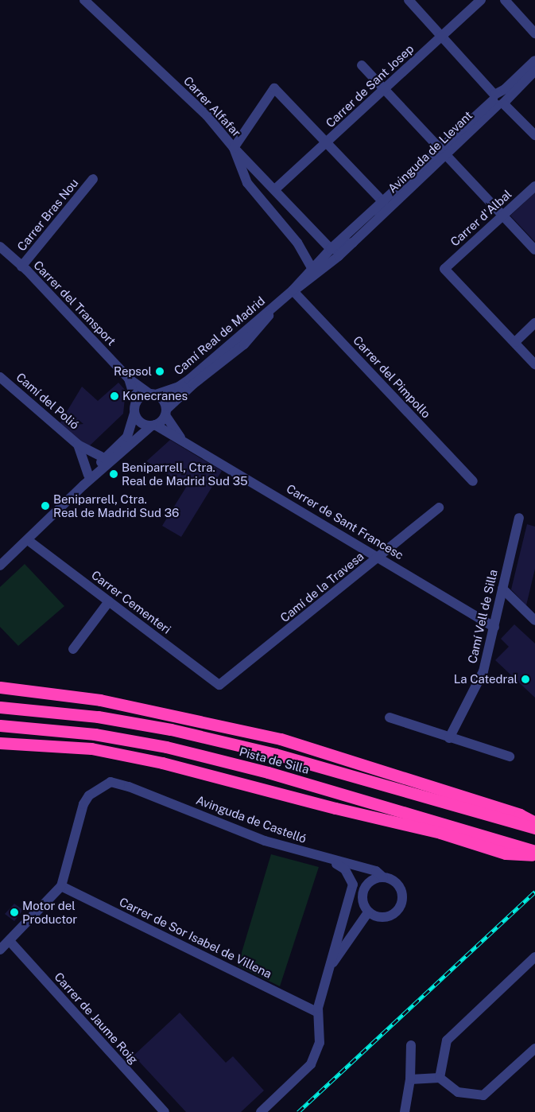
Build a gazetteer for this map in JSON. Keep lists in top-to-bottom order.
{
  "streets": {
    "highway": ["Pista de Silla"],
    "street": [
      "Carrer de Sant Josep",
      "Carrer Alfafar",
      "Avinguda de Llevant",
      "Carrer Bras Nou",
      "Carrer d'Albal",
      "Carrer del Transport",
      "Camí Real de Madrid",
      "Carrer del Pimpollo",
      "Camí del Polió",
      "Carrer de Sant Francesc",
      "Camí de la Travesa",
      "Carrer Cementeri",
      "Camí Vell de Silla",
      "Avinguda de Castelló",
      "Carrer de Sor Isabel de Villena",
      "Carrer de Jaume Roig"
    ]
  },
  "crossings": [
    ["Carrer Alfafar", "Avinguda de Llevant"],
    ["Carrer Alfafar", "Camí Real de Madrid"],
    ["Avinguda de Llevant", "Camí Real de Madrid"],
    ["Carrer Bras Nou", "Carrer del Transport"],
    ["Carrer del Transport", "Camí Real de Madrid"],
    ["Carrer del Transport", "Carrer de Sant Francesc"],
    ["Camí Real de Madrid", "Carrer del Pimpollo"],
    ["Camí Real de Madrid", "Carrer de Sant Francesc"],
    ["Carrer de Sant Francesc", "Camí de la Travesa"],
    ["Carrer de Sant Francesc", "Camí Vell de Silla"],
    ["Camí de la Travesa", "Carrer Cementeri"],
    ["Avinguda de Castelló", "Carrer de Sor Isabel de Villena"]
  ],
  "places": [
    "Repsol",
    "Konecranes",
    "Beniparrell, Ctra. Real de Madrid Sud 35",
    "Beniparrell, Ctra. Real de Madrid Sud 36",
    "La Catedral",
    "Motor del Productor"
  ]
}
